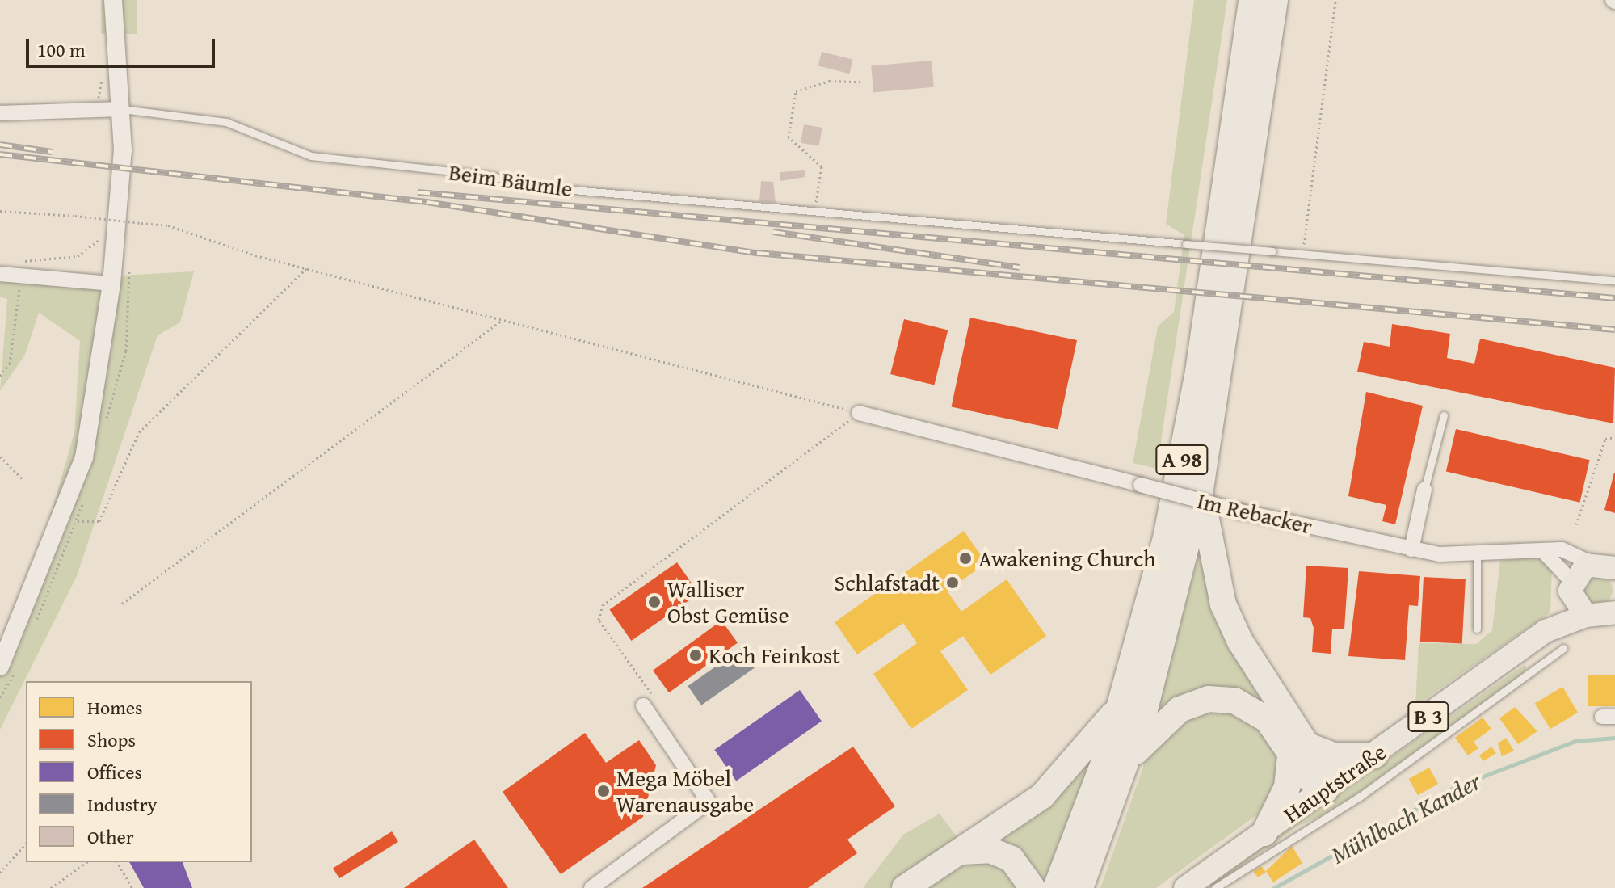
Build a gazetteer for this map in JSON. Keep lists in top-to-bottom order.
{
  "streets": {
    "highway": ["A 98"],
    "main road": ["B 3", "Hauptstraße"],
    "street": ["Im Rebacker"],
    "lane": ["Beim Bäumle"]
  },
  "crossings": [
    ["Im Rebacker", "B 3"],
    ["B 3", "Hauptstraße"]
  ],
  "water": ["Mühlbach Kander"],
  "places": [
    "Awakening Church",
    "Schlafstadt",
    "Walliser Obst Gemüse",
    "Koch Feinkost",
    "Mega Möbel Warenausgabe"
  ],
  "legend": [
    "Homes",
    "Shops",
    "Offices",
    "Industry",
    "Other"
  ],
  "scale_bar": "100 m"
}
